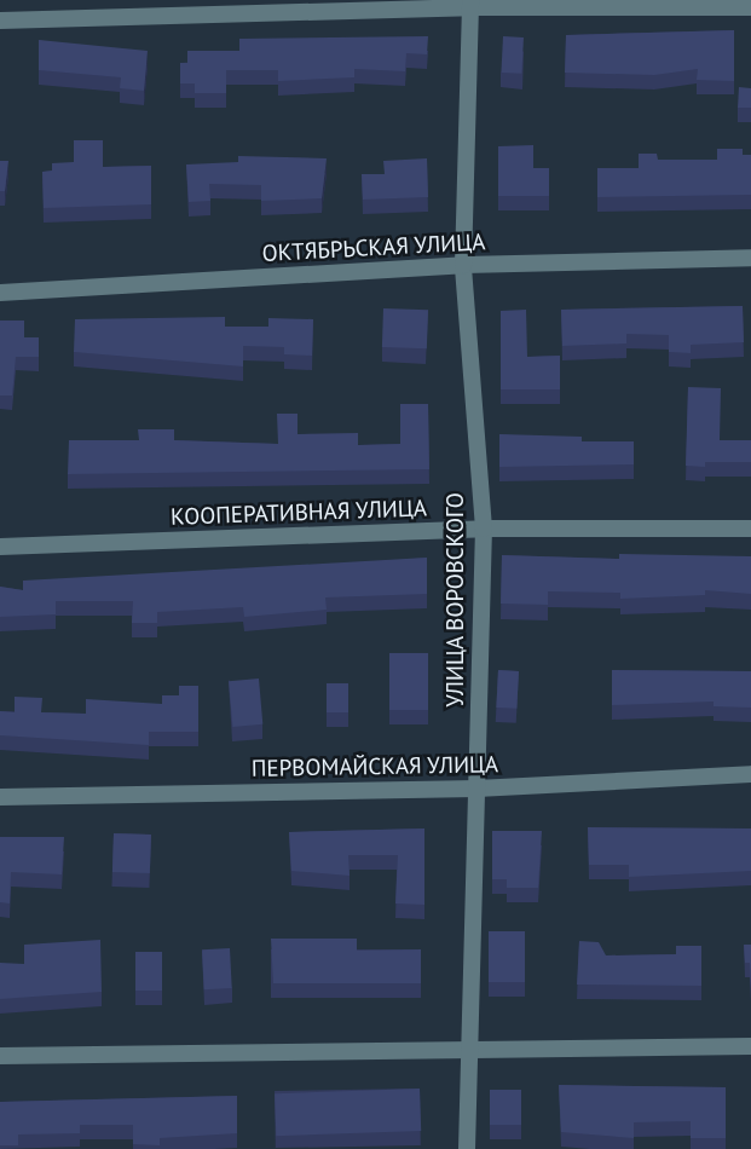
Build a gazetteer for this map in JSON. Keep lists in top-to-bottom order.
{
  "streets": {
    "street": [
      "ОКТЯБРЬСКАЯ УЛИЦА",
      "КООПЕРАТИВНАЯ УЛИЦА",
      "УЛИЦА ВОРОВСКОГО",
      "ПЕРВОМАЙСКАЯ УЛИЦА"
    ]
  },
  "crossings": [
    ["ОКТЯБРЬСКАЯ УЛИЦА", "УЛИЦА ВОРОВСКОГО"],
    ["КООПЕРАТИВНАЯ УЛИЦА", "УЛИЦА ВОРОВСКОГО"],
    ["УЛИЦА ВОРОВСКОГО", "ПЕРВОМАЙСКАЯ УЛИЦА"]
  ]
}
